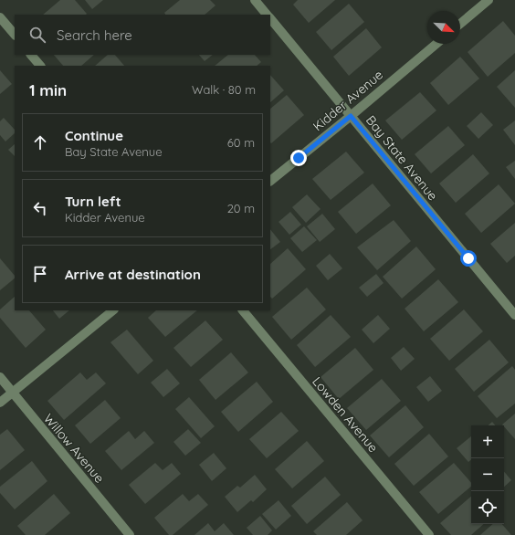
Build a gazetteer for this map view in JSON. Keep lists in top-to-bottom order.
{
  "streets": {
    "street": [
      "Kidder Avenue",
      "Bay State Avenue",
      "Lowden Avenue",
      "Willow Avenue"
    ]
  },
  "crossings": [
    ["Kidder Avenue", "Bay State Avenue"]
  ],
  "north": "bottom right",
  "page": {
    "search": "Search here",
    "heading": ["1 min", "Walk · 80 m"],
    "list": [
      ["Continue", "Bay State Avenue", "60 m"],
      ["Turn left", "Kidder Avenue", "20 m"],
      "Arrive at destination"
    ],
    "map_buttons": ["+", "−"]
  }
}
